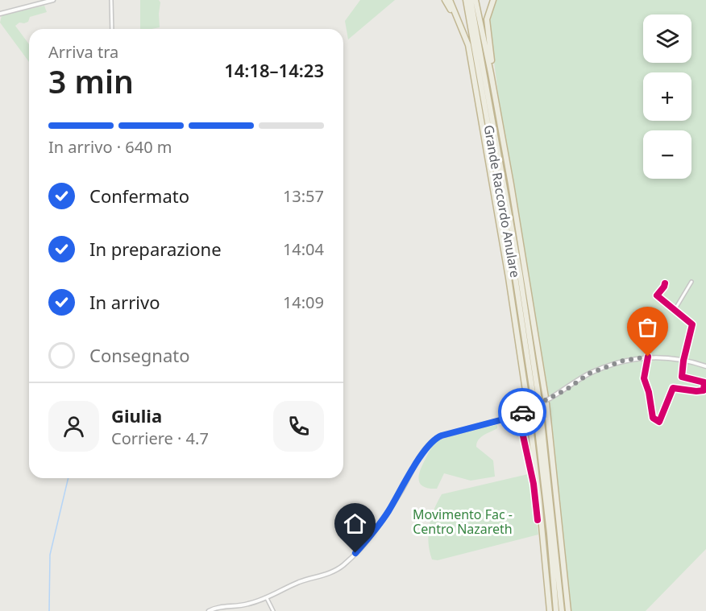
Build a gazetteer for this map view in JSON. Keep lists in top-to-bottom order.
{
  "streets": {
    "highway": ["Grande Raccordo Anulare"]
  },
  "parks": ["Movimento Fac - Centro Nazareth"],
  "page": {
    "map_buttons": ["+", "−"],
    "heading": ["3 min", "Arriva tra", "14:18–14:23"],
    "panel": ["Giulia", "Corriere · 4.7"],
    "bar": "In arrivo · 640 m",
    "list": [
      ["Confermato", "13:57"],
      ["In preparazione", "14:04"],
      ["In arrivo", "14:09"],
      "Consegnato"
    ]
  }
}
